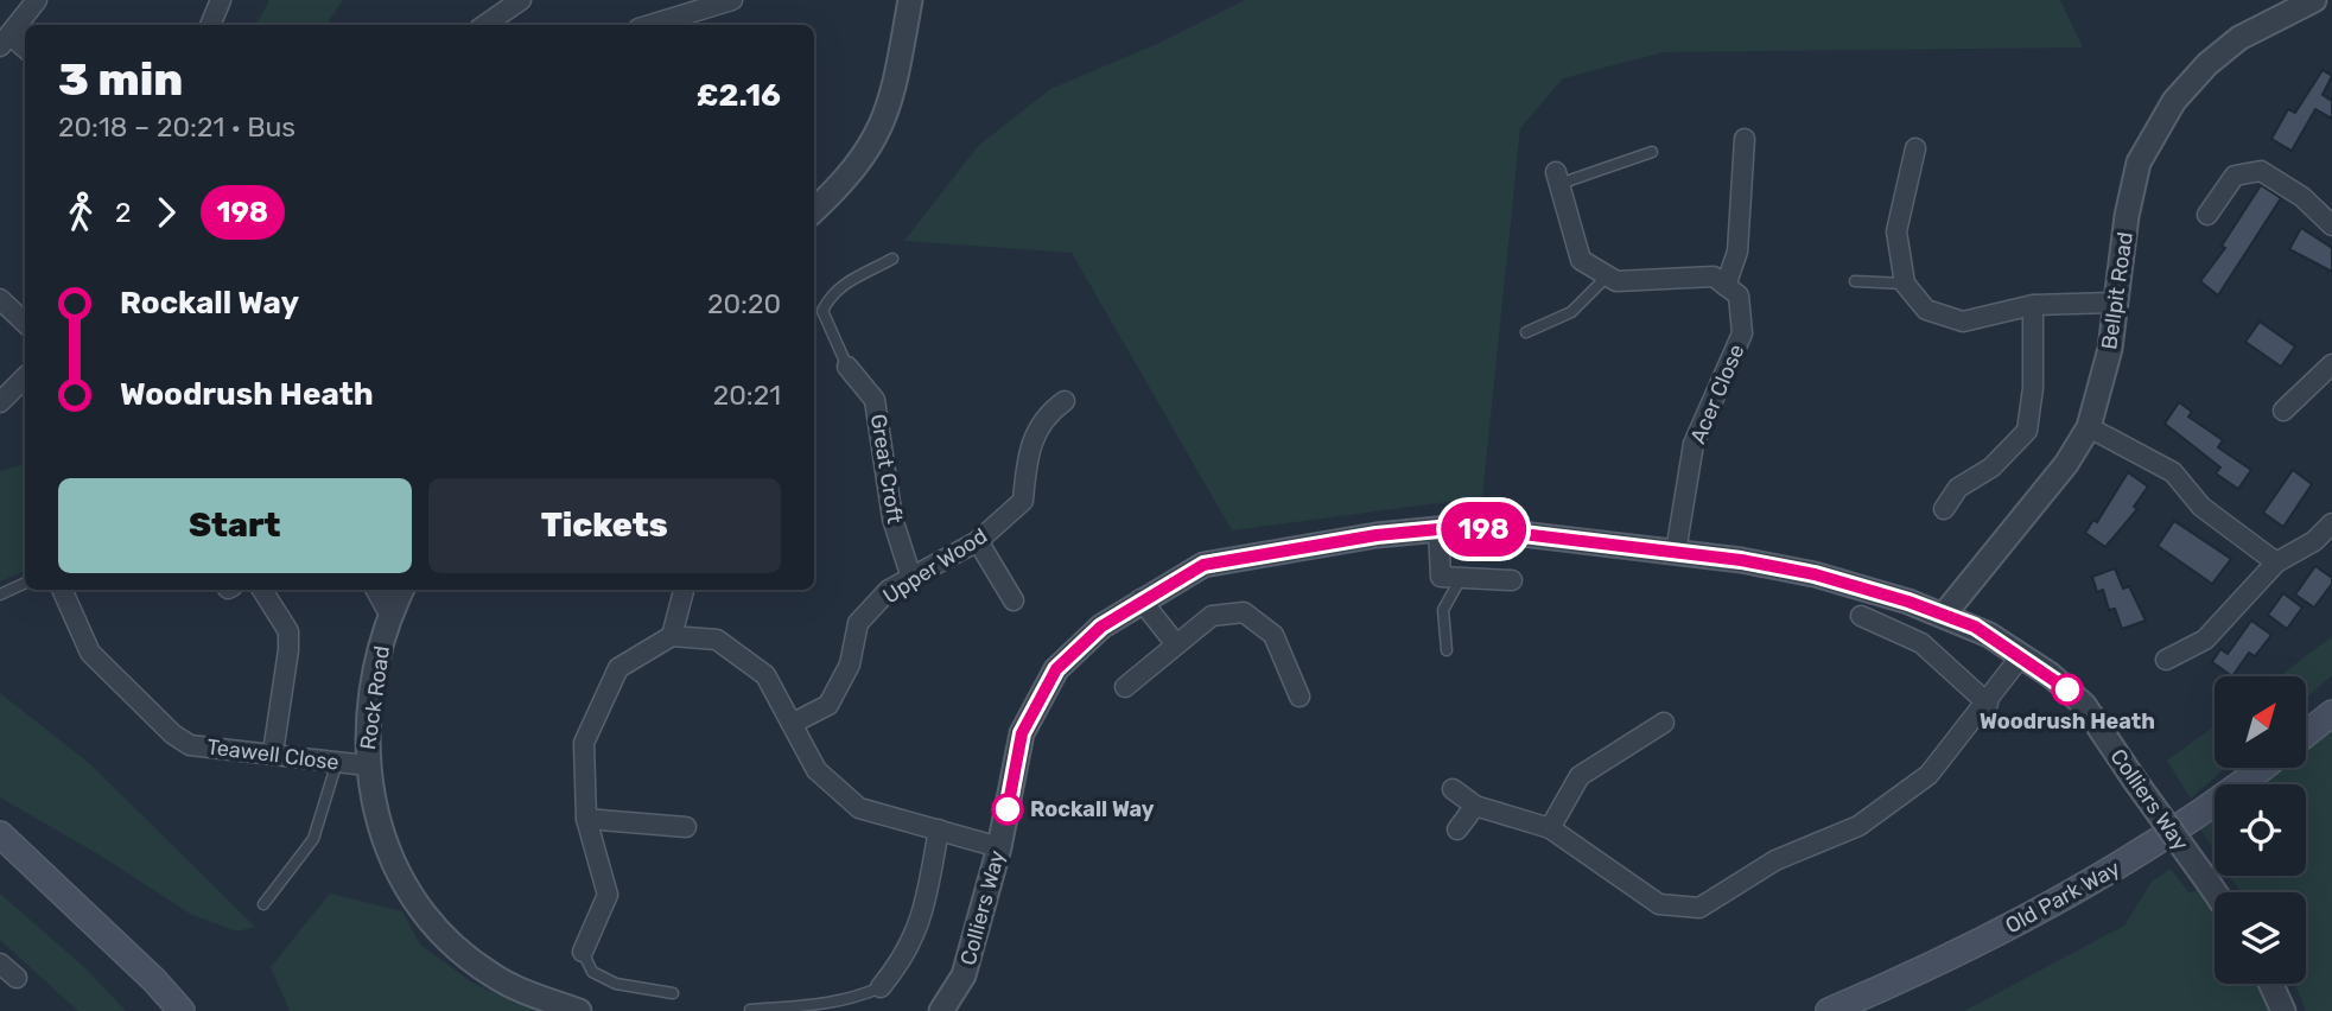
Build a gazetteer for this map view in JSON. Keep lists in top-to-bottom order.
{
  "streets": {
    "main road": ["Old Park Way"],
    "street": [
      "Bellpit Road",
      "Acer Close",
      "Great Croft",
      "Upper Wood",
      "Rock Road",
      "Teawell Close",
      "Colliers Way"
    ]
  },
  "crossings": [
    ["Bellpit Road", "Colliers Way"],
    ["Acer Close", "Colliers Way"],
    ["Great Croft", "Upper Wood"],
    ["Rock Road", "Teawell Close"]
  ],
  "places": ["Woodrush Heath", "Rockall Way"],
  "lines": ["bus line 198"],
  "north": "top right",
  "page": {
    "on_map": "198",
    "heading": ["3 min", "20:18 – 20:21 · Bus", "£2.16"],
    "legs": ["2", "198"],
    "list": [
      {
        "name": "Rockall Way",
        "value": "20:20"
      },
      {
        "name": "Woodrush Heath",
        "value": "20:21"
      }
    ],
    "buttons": ["Start", "Tickets"]
  }
}
